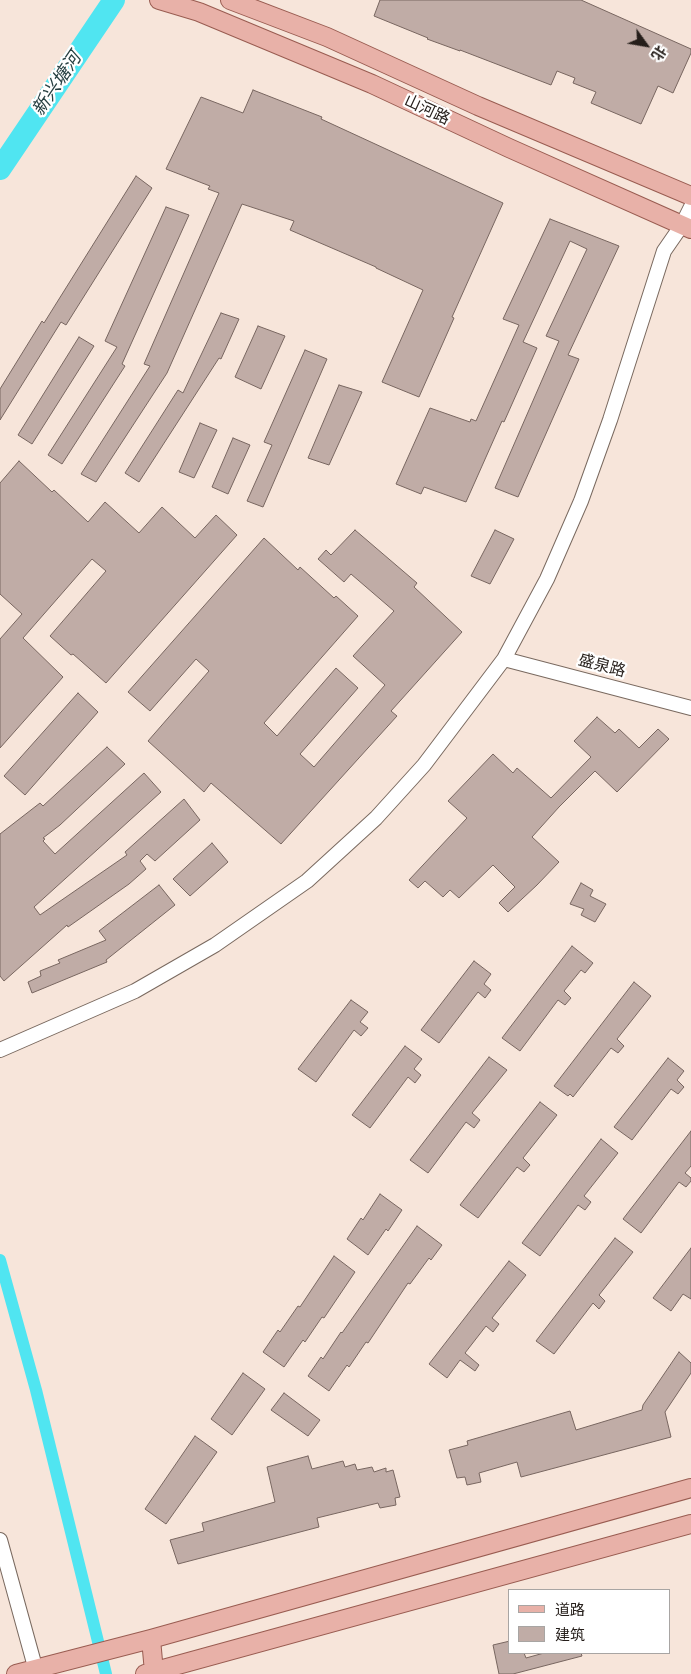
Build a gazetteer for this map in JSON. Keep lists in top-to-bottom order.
{
  "streets": {
    "main road": ["山河路"],
    "street": ["盛泉路"]
  },
  "water": ["新兴塘河"],
  "legend": ["道路", "建筑"],
  "north": "bottom right"
}
